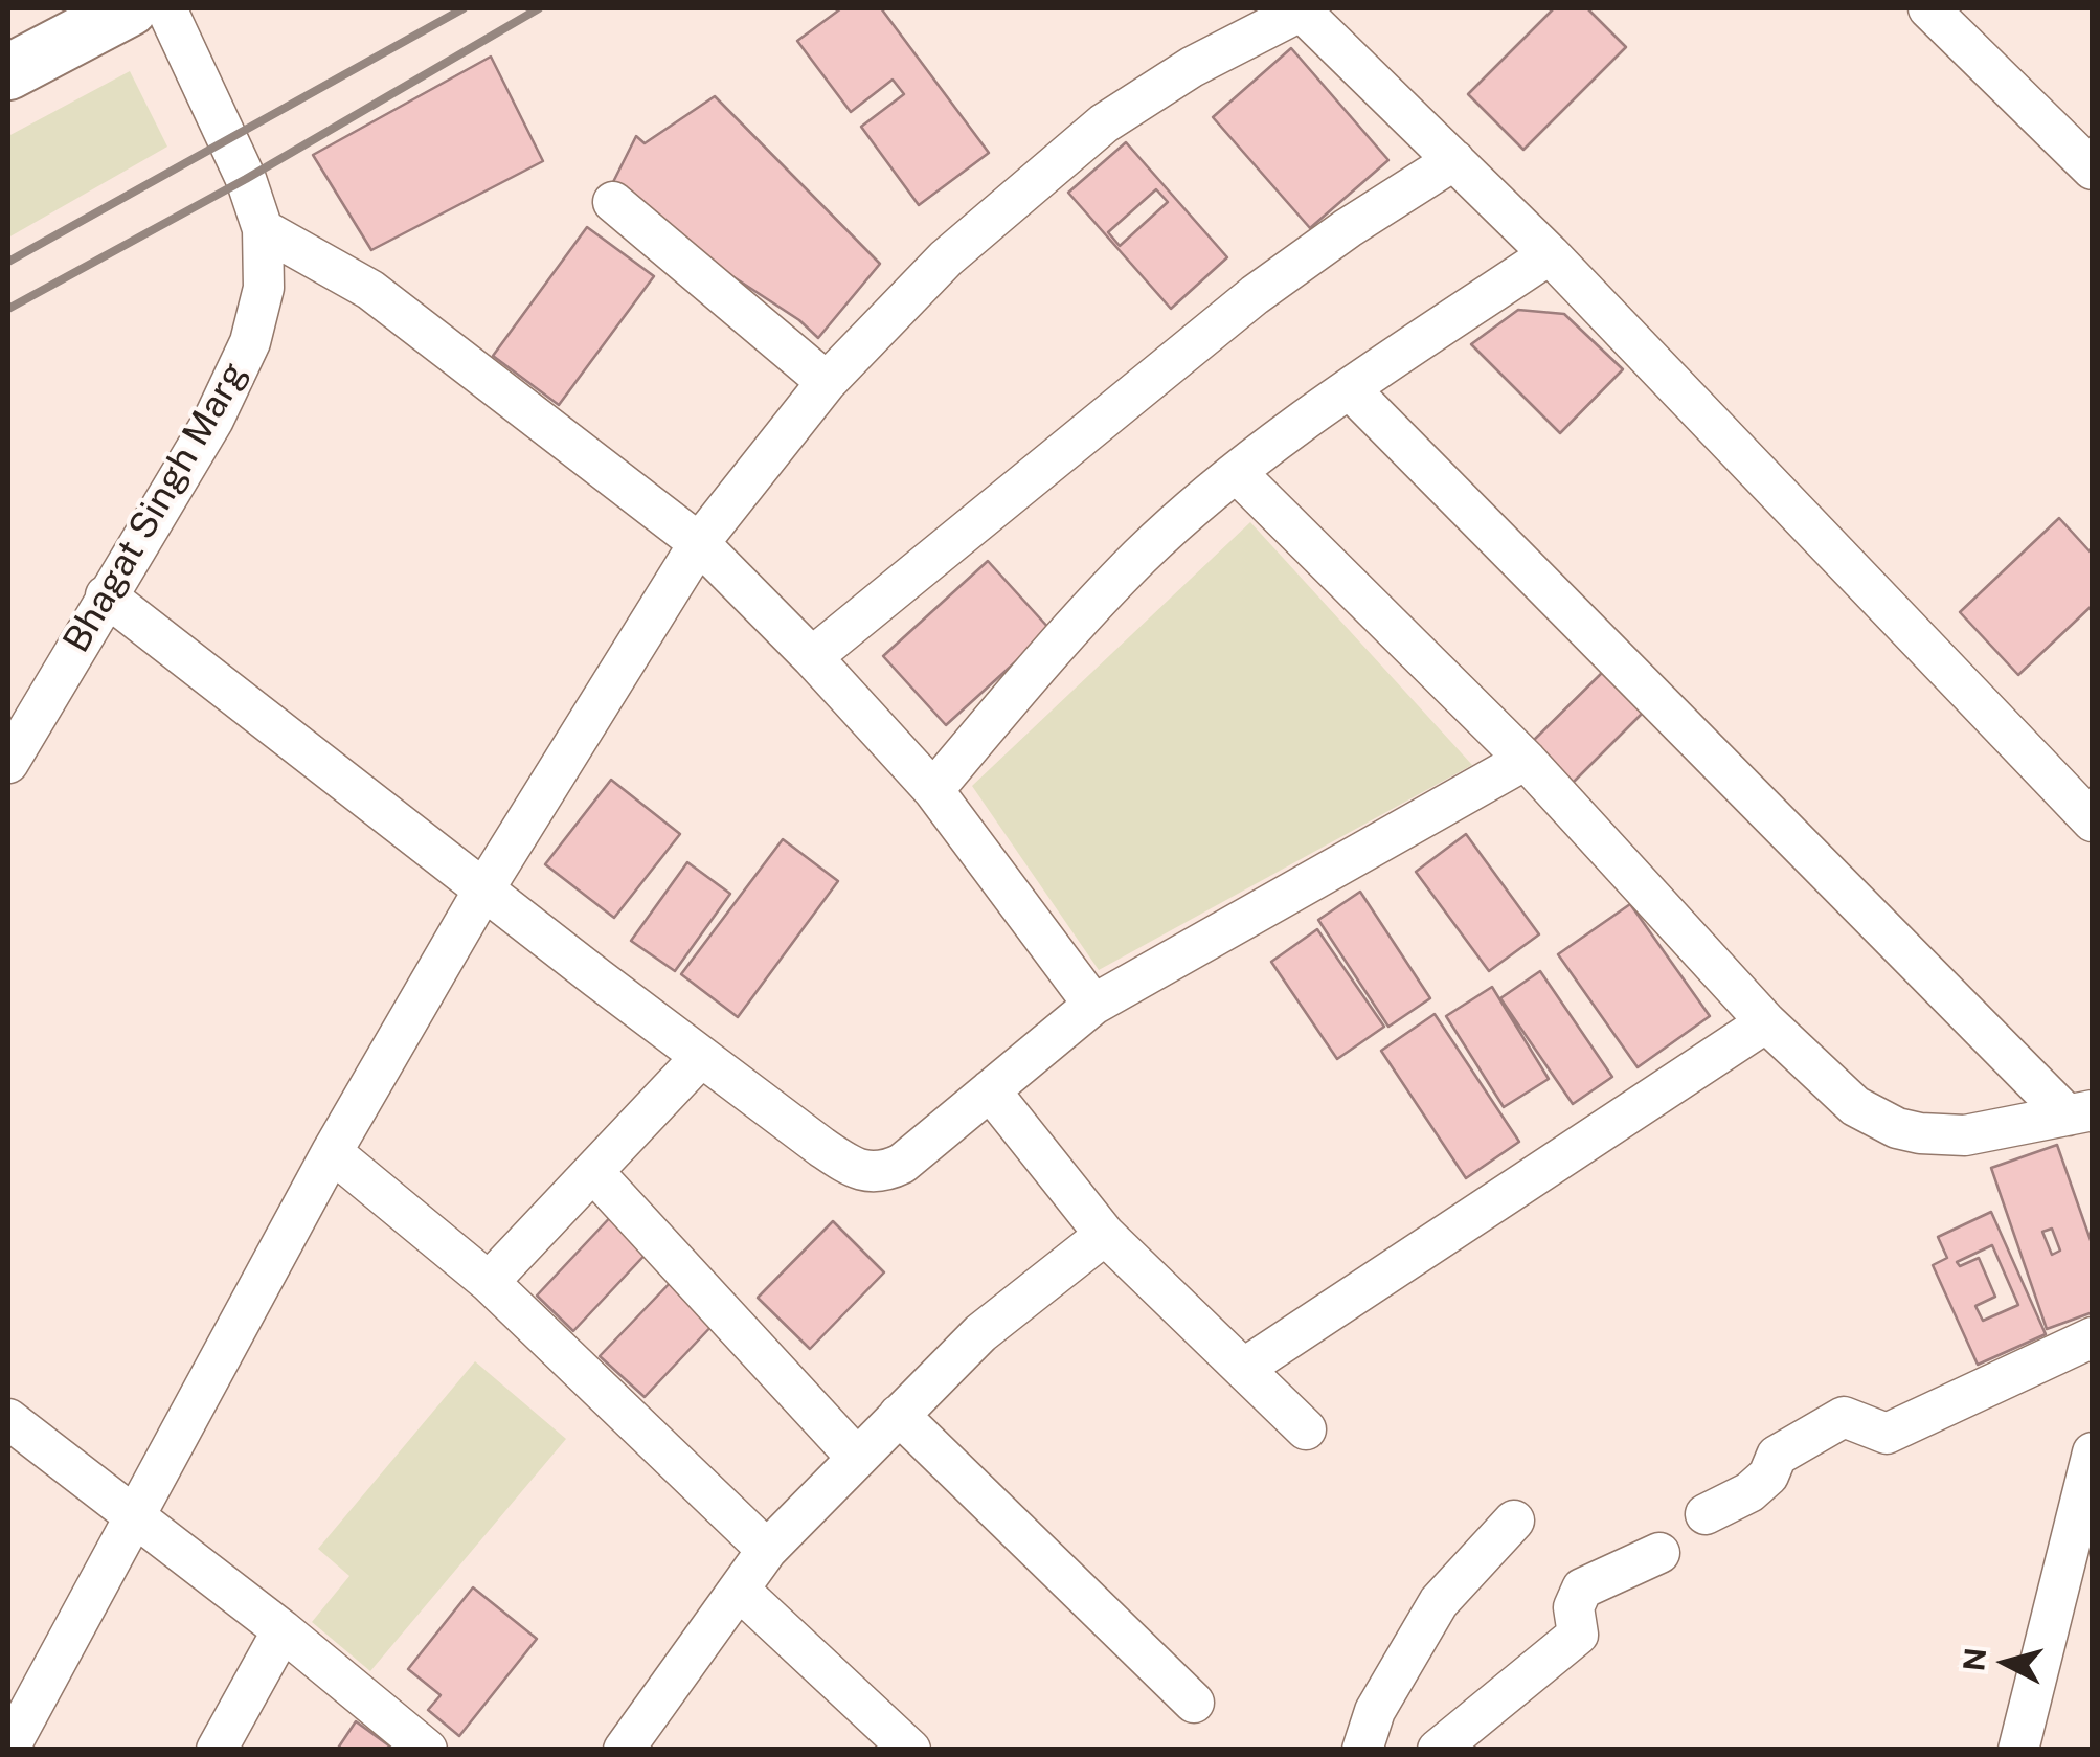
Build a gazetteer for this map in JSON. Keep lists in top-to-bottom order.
{
  "streets": {
    "street": ["Bhagat Singh Marg"]
  },
  "north": "left"
}
